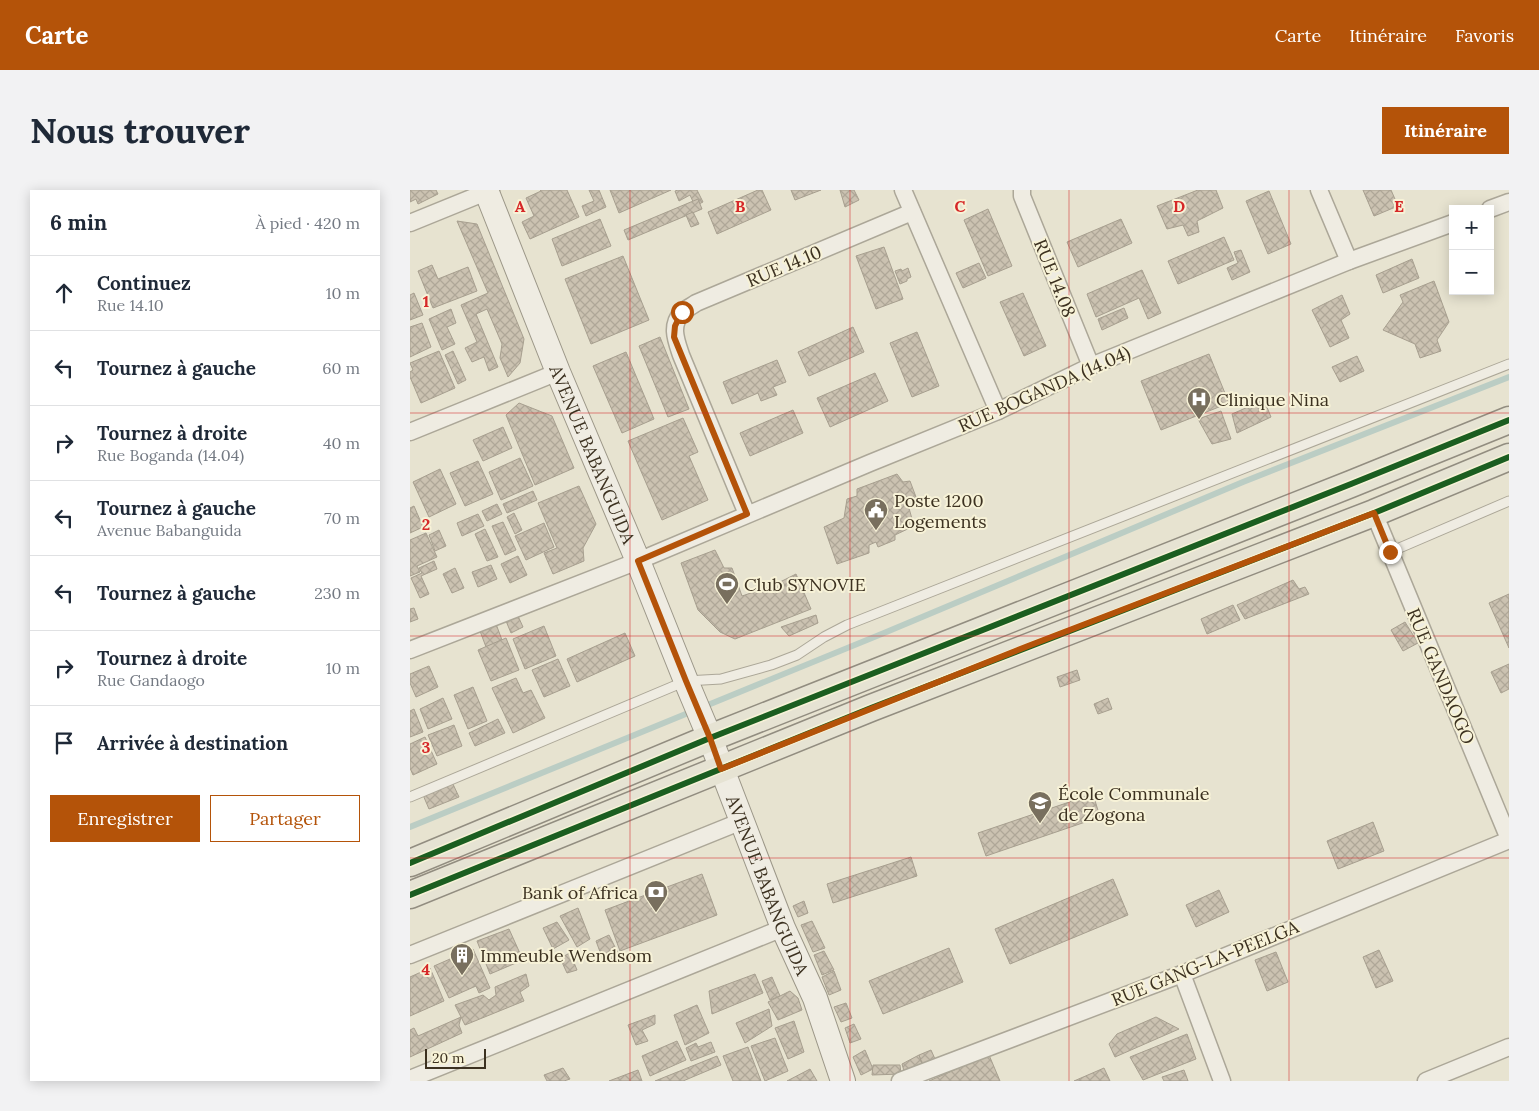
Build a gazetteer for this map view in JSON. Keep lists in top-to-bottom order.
{
  "streets": {
    "street": [
      "RUE 14.10",
      "RUE 14.08",
      "RUE BOGANDA (14.04)",
      "AVENUE BABANGUIDA",
      "RUE GANDAOGO",
      "RUE GANG-LA-PEELGA"
    ]
  },
  "crossings": [
    ["RUE 14.10", "RUE BOGANDA (14.04)"],
    ["RUE 14.08", "RUE BOGANDA (14.04)"],
    ["RUE BOGANDA (14.04)", "AVENUE BABANGUIDA"],
    ["RUE GANDAOGO", "RUE GANG-LA-PEELGA"]
  ],
  "places": {
    "hospital": ["Clinique Nina"],
    "public building": ["Poste 1200 Logements"],
    "sports": ["Club SYNOVIE"],
    "school or university": ["École Communale de Zogona"],
    "bank": ["Bank of Africa"],
    "building": ["Immeuble Wendsom"]
  },
  "scale_bar": "20 m",
  "page": {
    "header": "Carte",
    "nav": ["Carte", "Itinéraire", "Favoris"],
    "buttons": [
      "Itinéraire",
      ["Enregistrer", "Partager"]
    ],
    "title": "Nous trouver",
    "heading": ["6 min", "À pied · 420 m"],
    "map_buttons": ["+", "−"],
    "list": [
      ["Continuez", "Rue 14.10", "10 m"],
      ["Tournez à gauche", "60 m"],
      ["Tournez à droite", "Rue Boganda (14.04)", "40 m"],
      ["Tournez à gauche", "Avenue Babanguida", "70 m"],
      ["Tournez à gauche", "230 m"],
      ["Tournez à droite", "Rue Gandaogo", "10 m"],
      "Arrivée à destination"
    ],
    "scale": "20 m"
  },
  "grid": {
    "columns": [
      "A",
      "B",
      "C",
      "D",
      "E"
    ],
    "rows": [
      "1",
      "2",
      "3",
      "4"
    ]
  }
}
